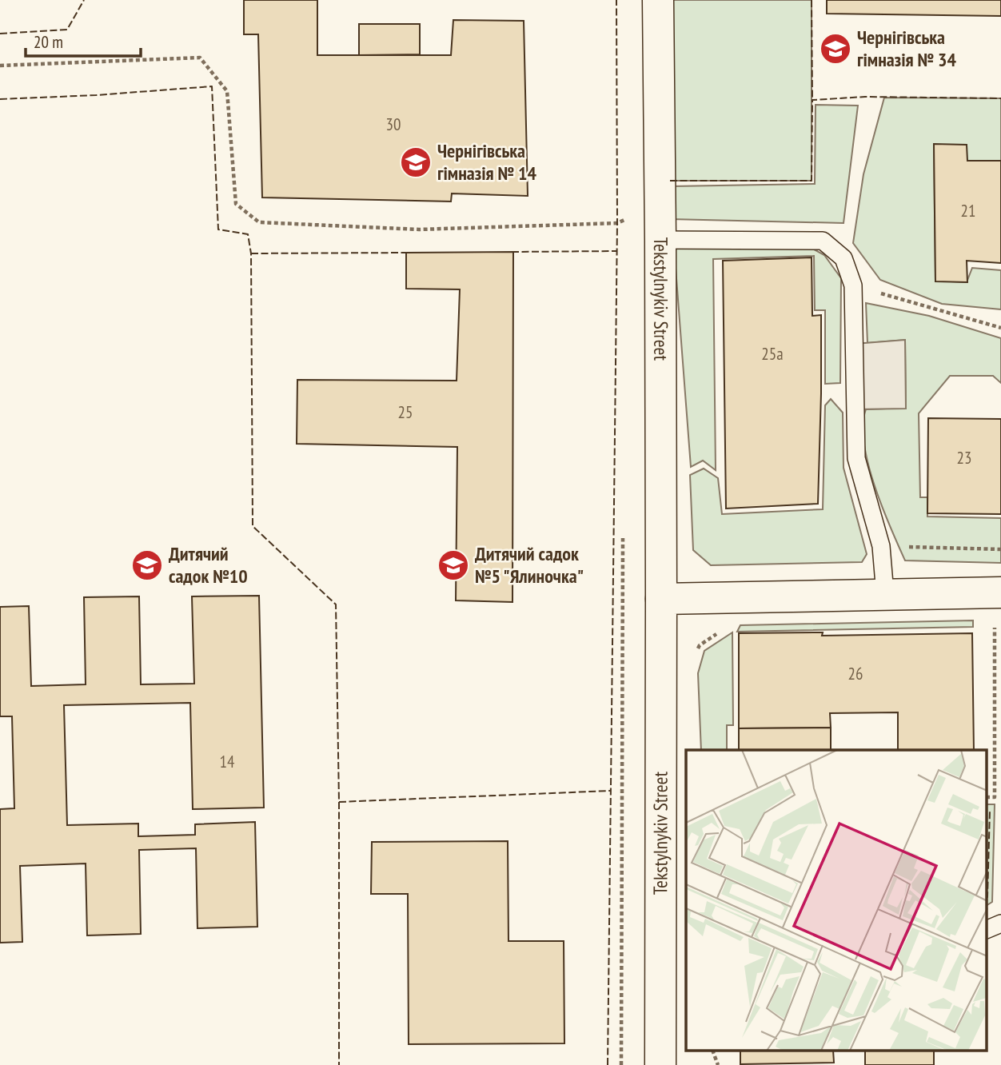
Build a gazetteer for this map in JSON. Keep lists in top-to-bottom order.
{
  "streets": {
    "street": ["Tekstylnykiv Street"]
  },
  "places": {
    "school or university": [
      "Чернігівська гімназія № 34",
      "Чернігівська гімназія № 14",
      "Дитячий садок №10",
      "Дитячий садок №5 \"Ялиночка\""
    ]
  },
  "house_numbers": [
    "30",
    "21",
    "25а",
    "25",
    "23",
    "26",
    "14"
  ],
  "scale_bar": "20 m"
}
